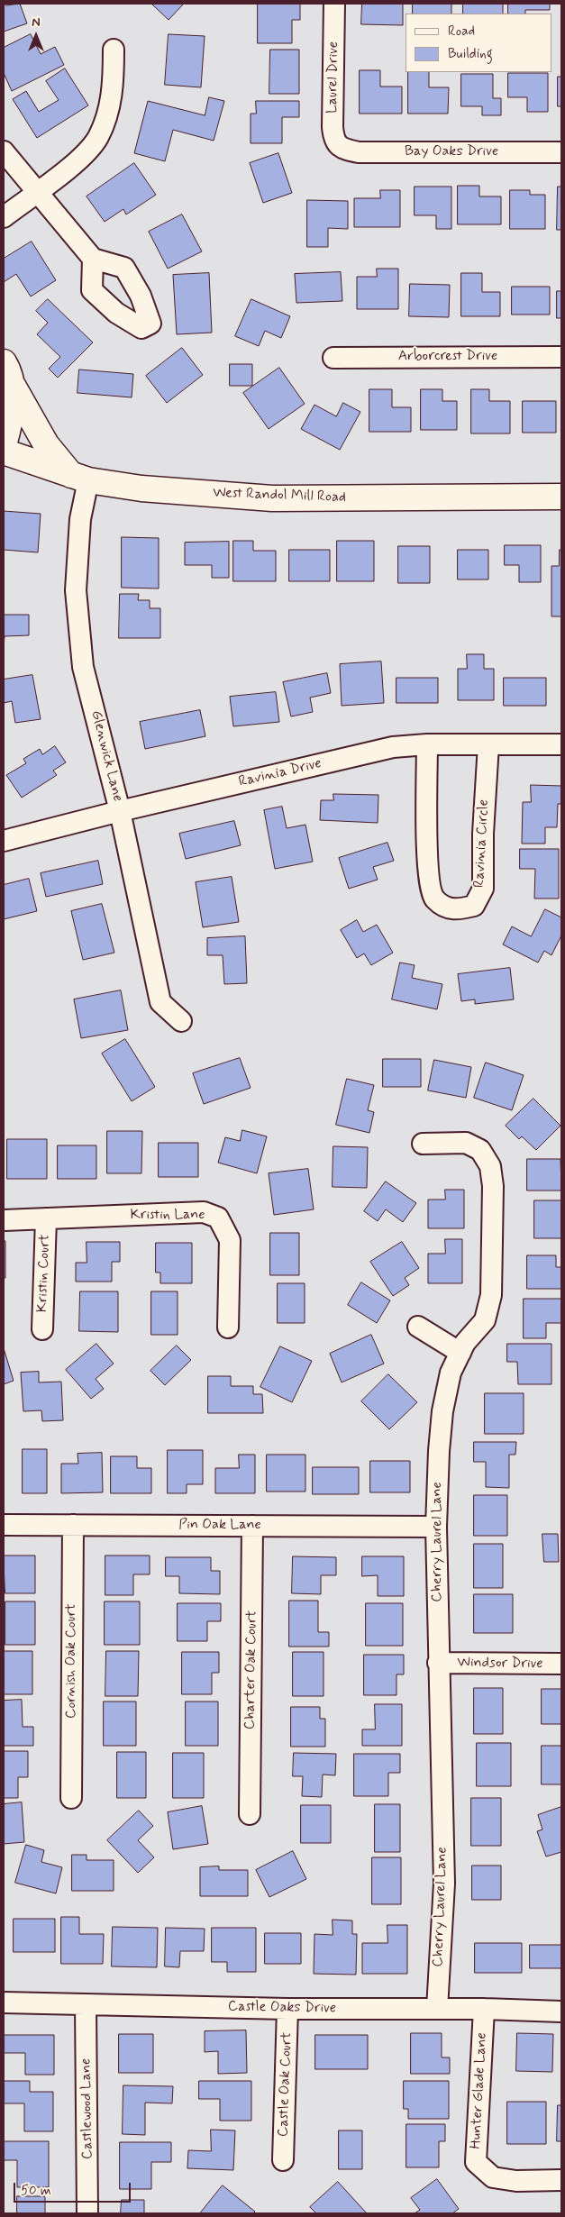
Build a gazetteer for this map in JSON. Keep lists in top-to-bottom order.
{
  "streets": {
    "main road": ["West Randol Mill Road"],
    "street": [
      "Laurel Drive",
      "Bay Oaks Drive",
      "Arborcrest Drive",
      "Glenwick Lane",
      "Ravinia Drive",
      "Ravinia Circle",
      "Kristin Lane",
      "Kristin Court",
      "Pin Oak Lane",
      "Cherry Laurel Lane",
      "Cornish Oak Court",
      "Windsor Drive",
      "Charter Oak Court",
      "Castle Oaks Drive",
      "Castle Oak Court",
      "Hunter Glade Lane",
      "Castlewood Lane"
    ]
  },
  "crossings": [
    ["Laurel Drive", "Bay Oaks Drive"],
    ["West Randol Mill Road", "Glenwick Lane"],
    ["Glenwick Lane", "Ravinia Drive"],
    ["Ravinia Drive", "Ravinia Circle"],
    ["Kristin Lane", "Kristin Court"],
    ["Pin Oak Lane", "Cherry Laurel Lane"],
    ["Pin Oak Lane", "Cornish Oak Court"],
    ["Pin Oak Lane", "Charter Oak Court"],
    ["Cherry Laurel Lane", "Windsor Drive"],
    ["Cherry Laurel Lane", "Castle Oaks Drive"],
    ["Castle Oaks Drive", "Castle Oak Court"],
    ["Castle Oaks Drive", "Hunter Glade Lane"],
    ["Castle Oaks Drive", "Castlewood Lane"]
  ],
  "legend": ["Road", "Building"],
  "scale_bar": "50 m",
  "north": "top"
}
